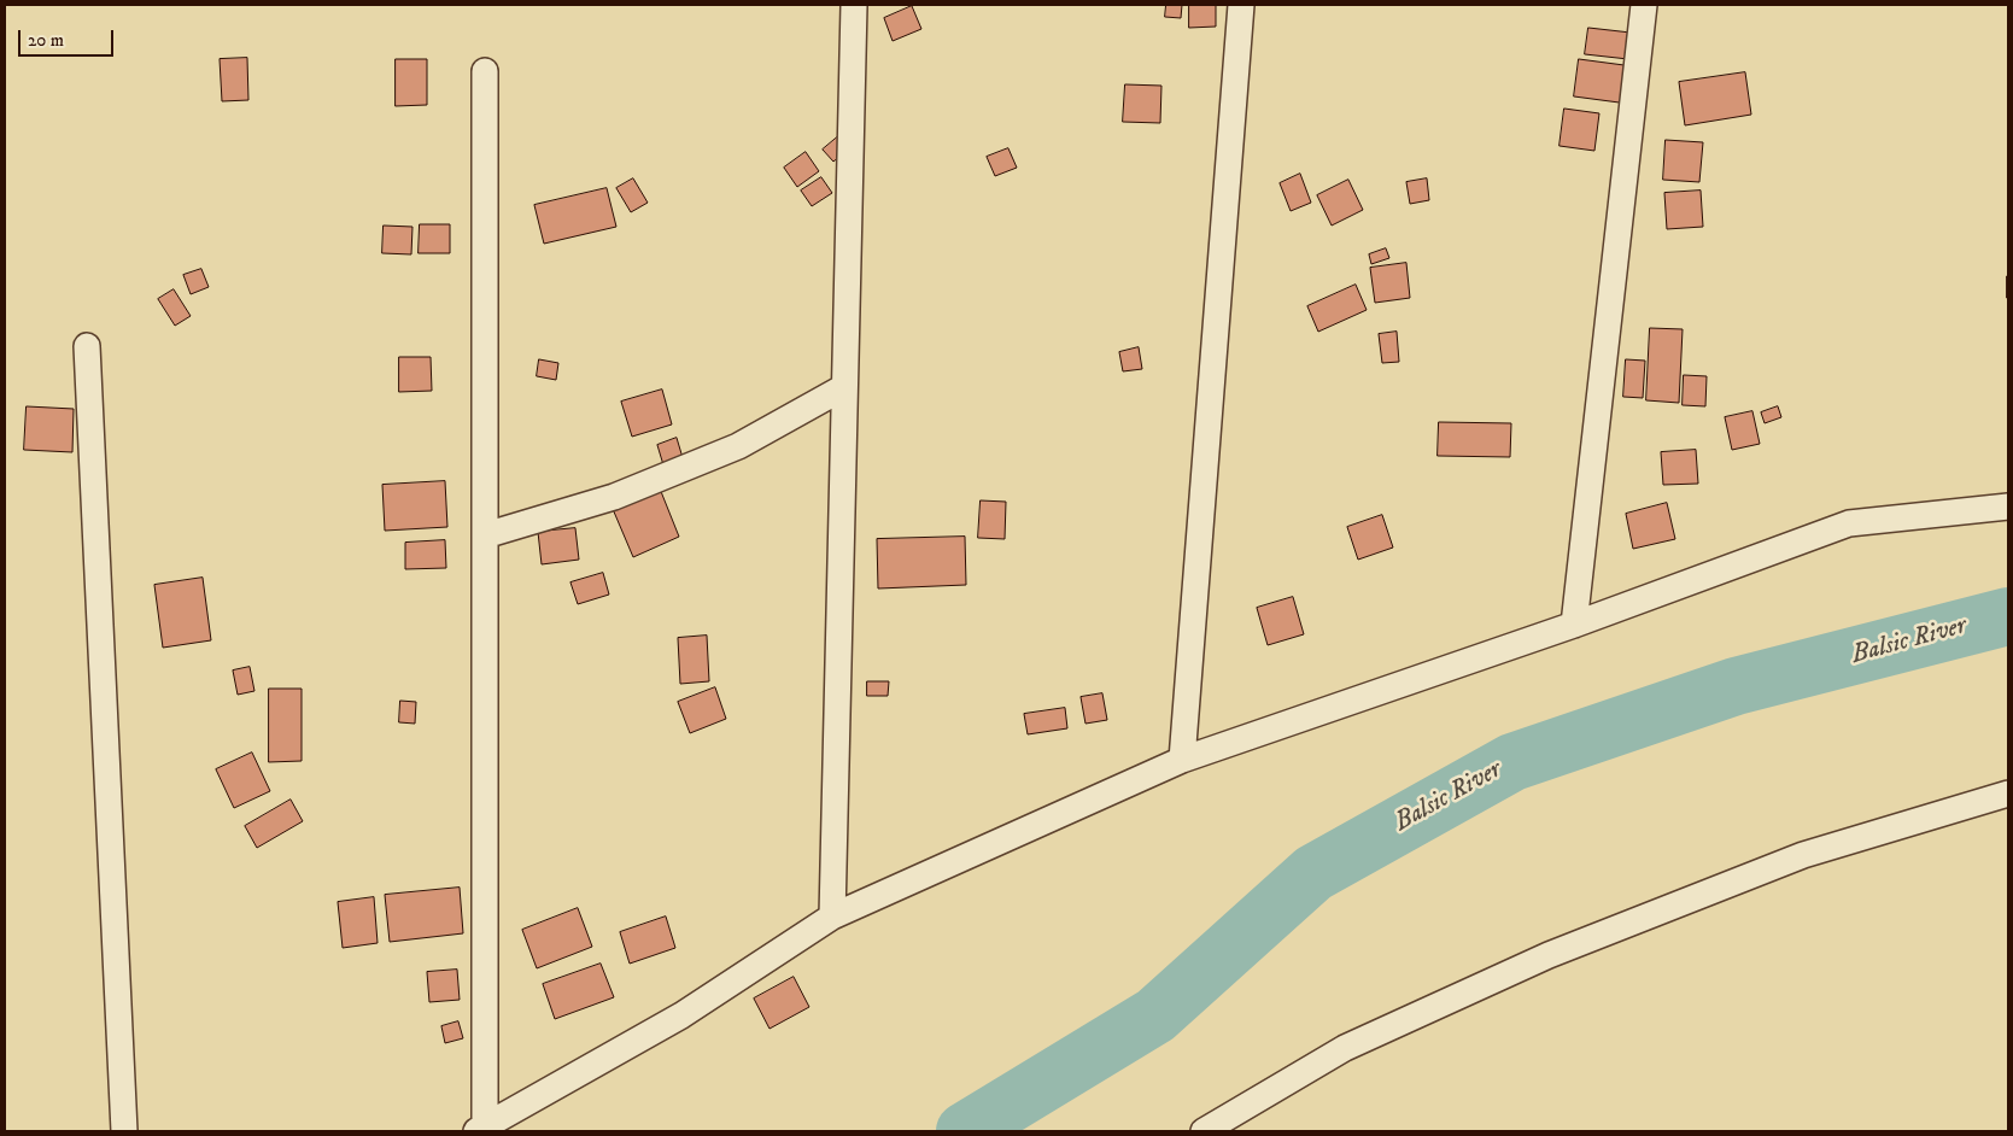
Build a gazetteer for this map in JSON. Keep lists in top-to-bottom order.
{
  "water": ["Balsic River"],
  "scale_bar": "20 m"
}
